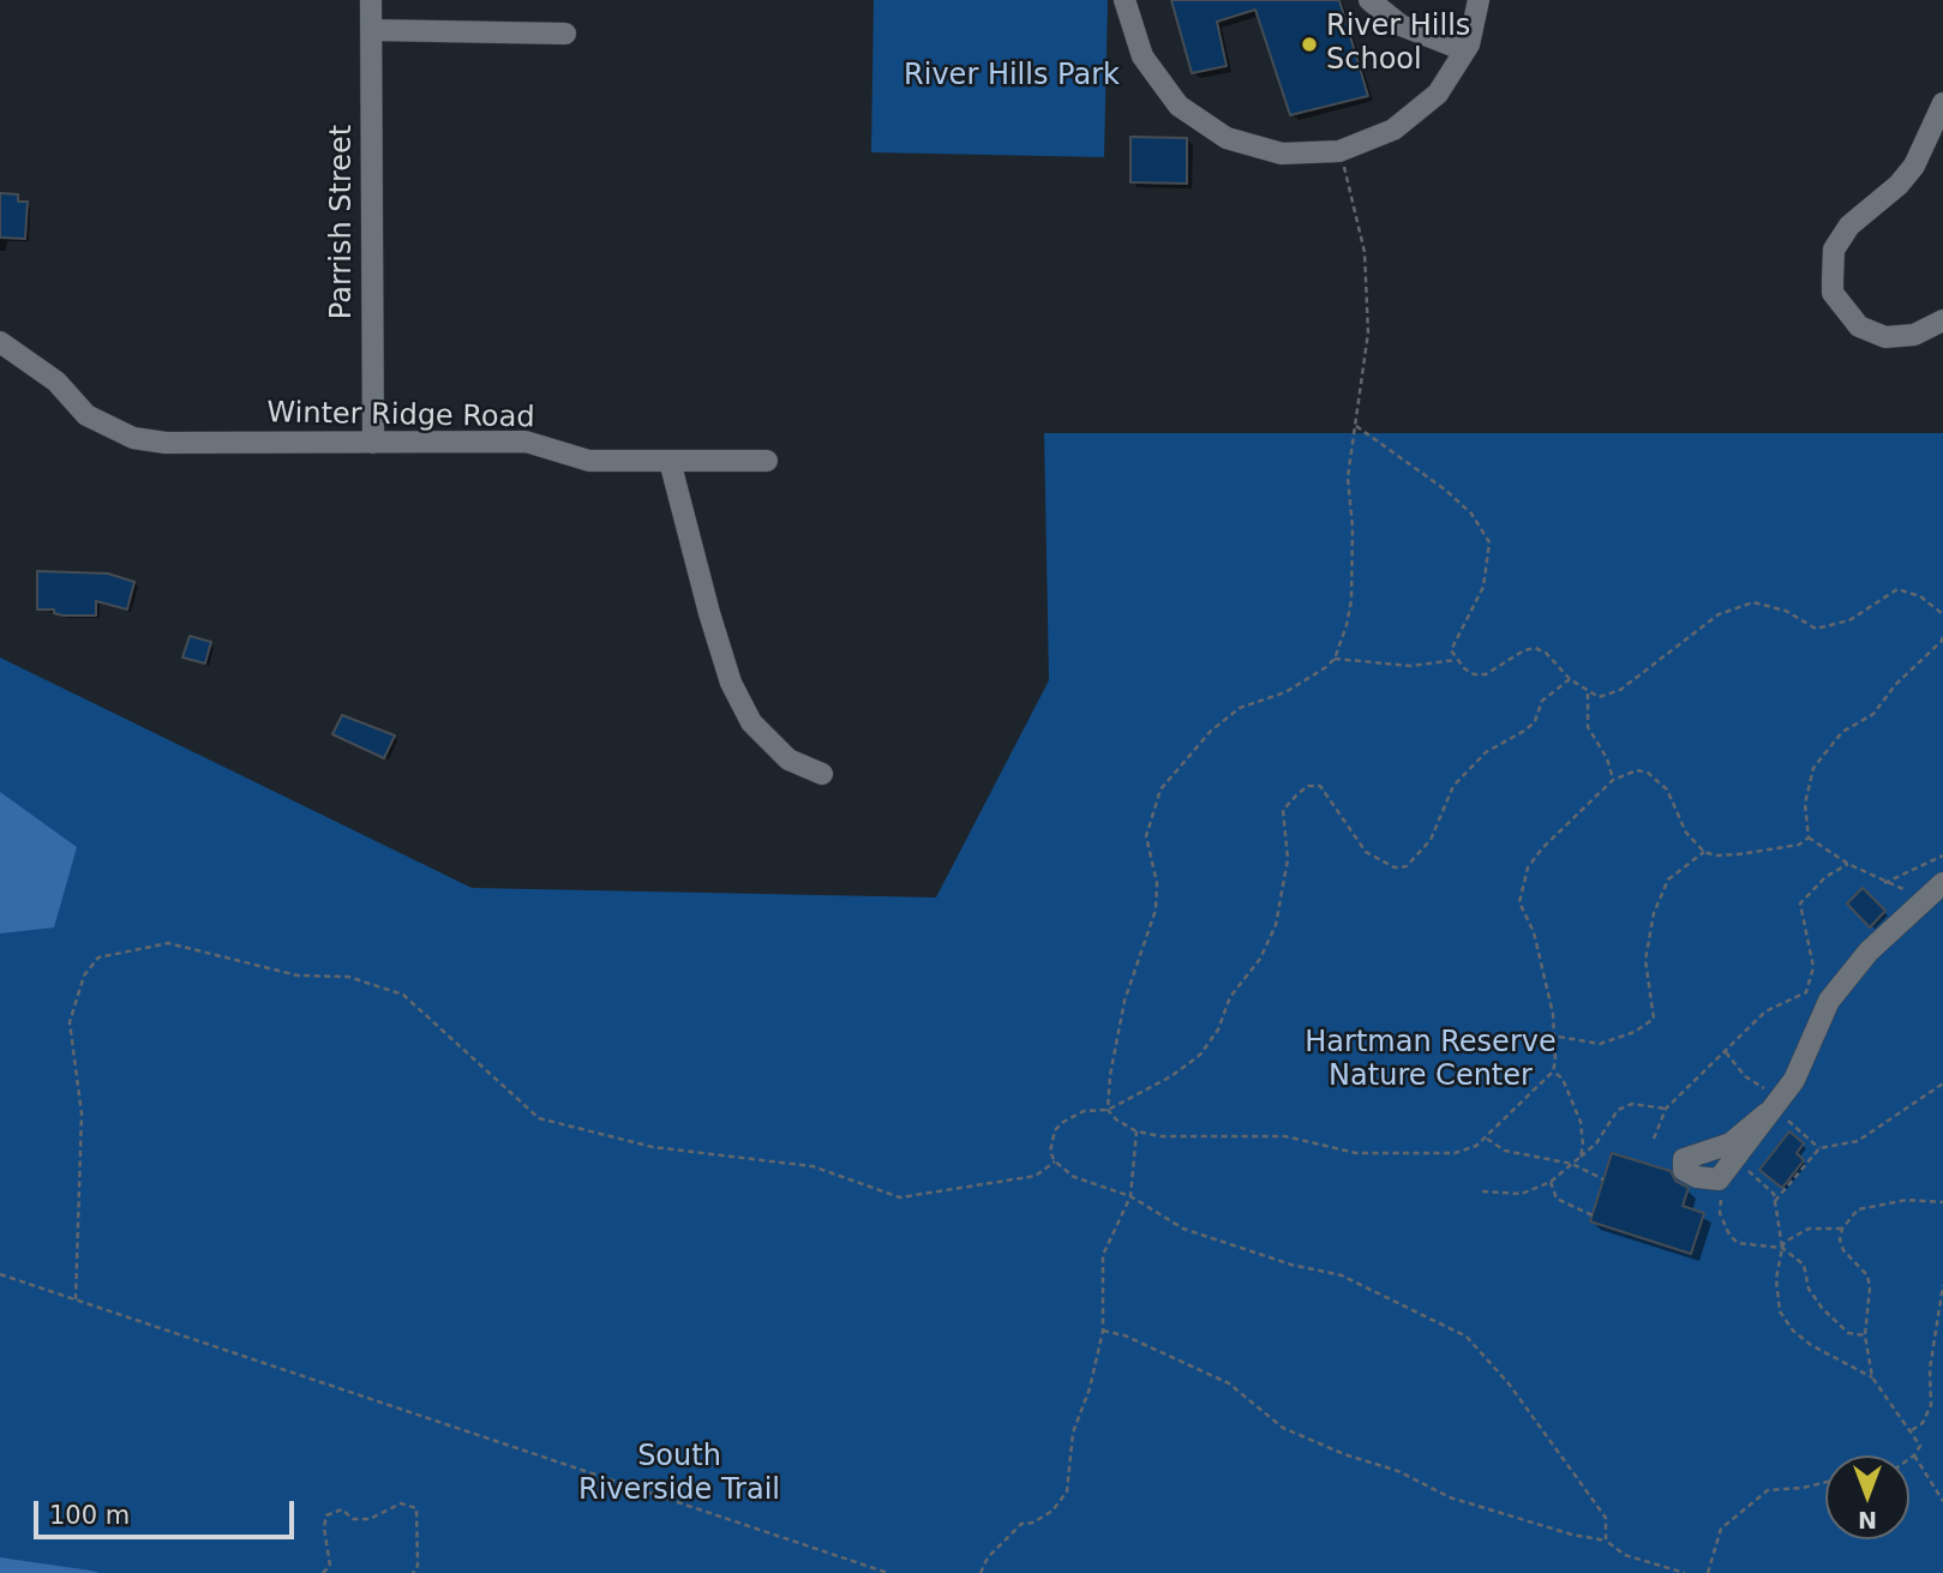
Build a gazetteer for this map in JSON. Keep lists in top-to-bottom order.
{
  "streets": {
    "street": ["Parrish Street", "Winter Ridge Road"]
  },
  "crossings": [
    ["Parrish Street", "Winter Ridge Road"]
  ],
  "parks": ["River Hills Park", "Hartman Reserve Nature Center", "South Riverside Trail"],
  "places": ["River Hills School"],
  "scale_bar": "100 m",
  "north": "bottom"
}
